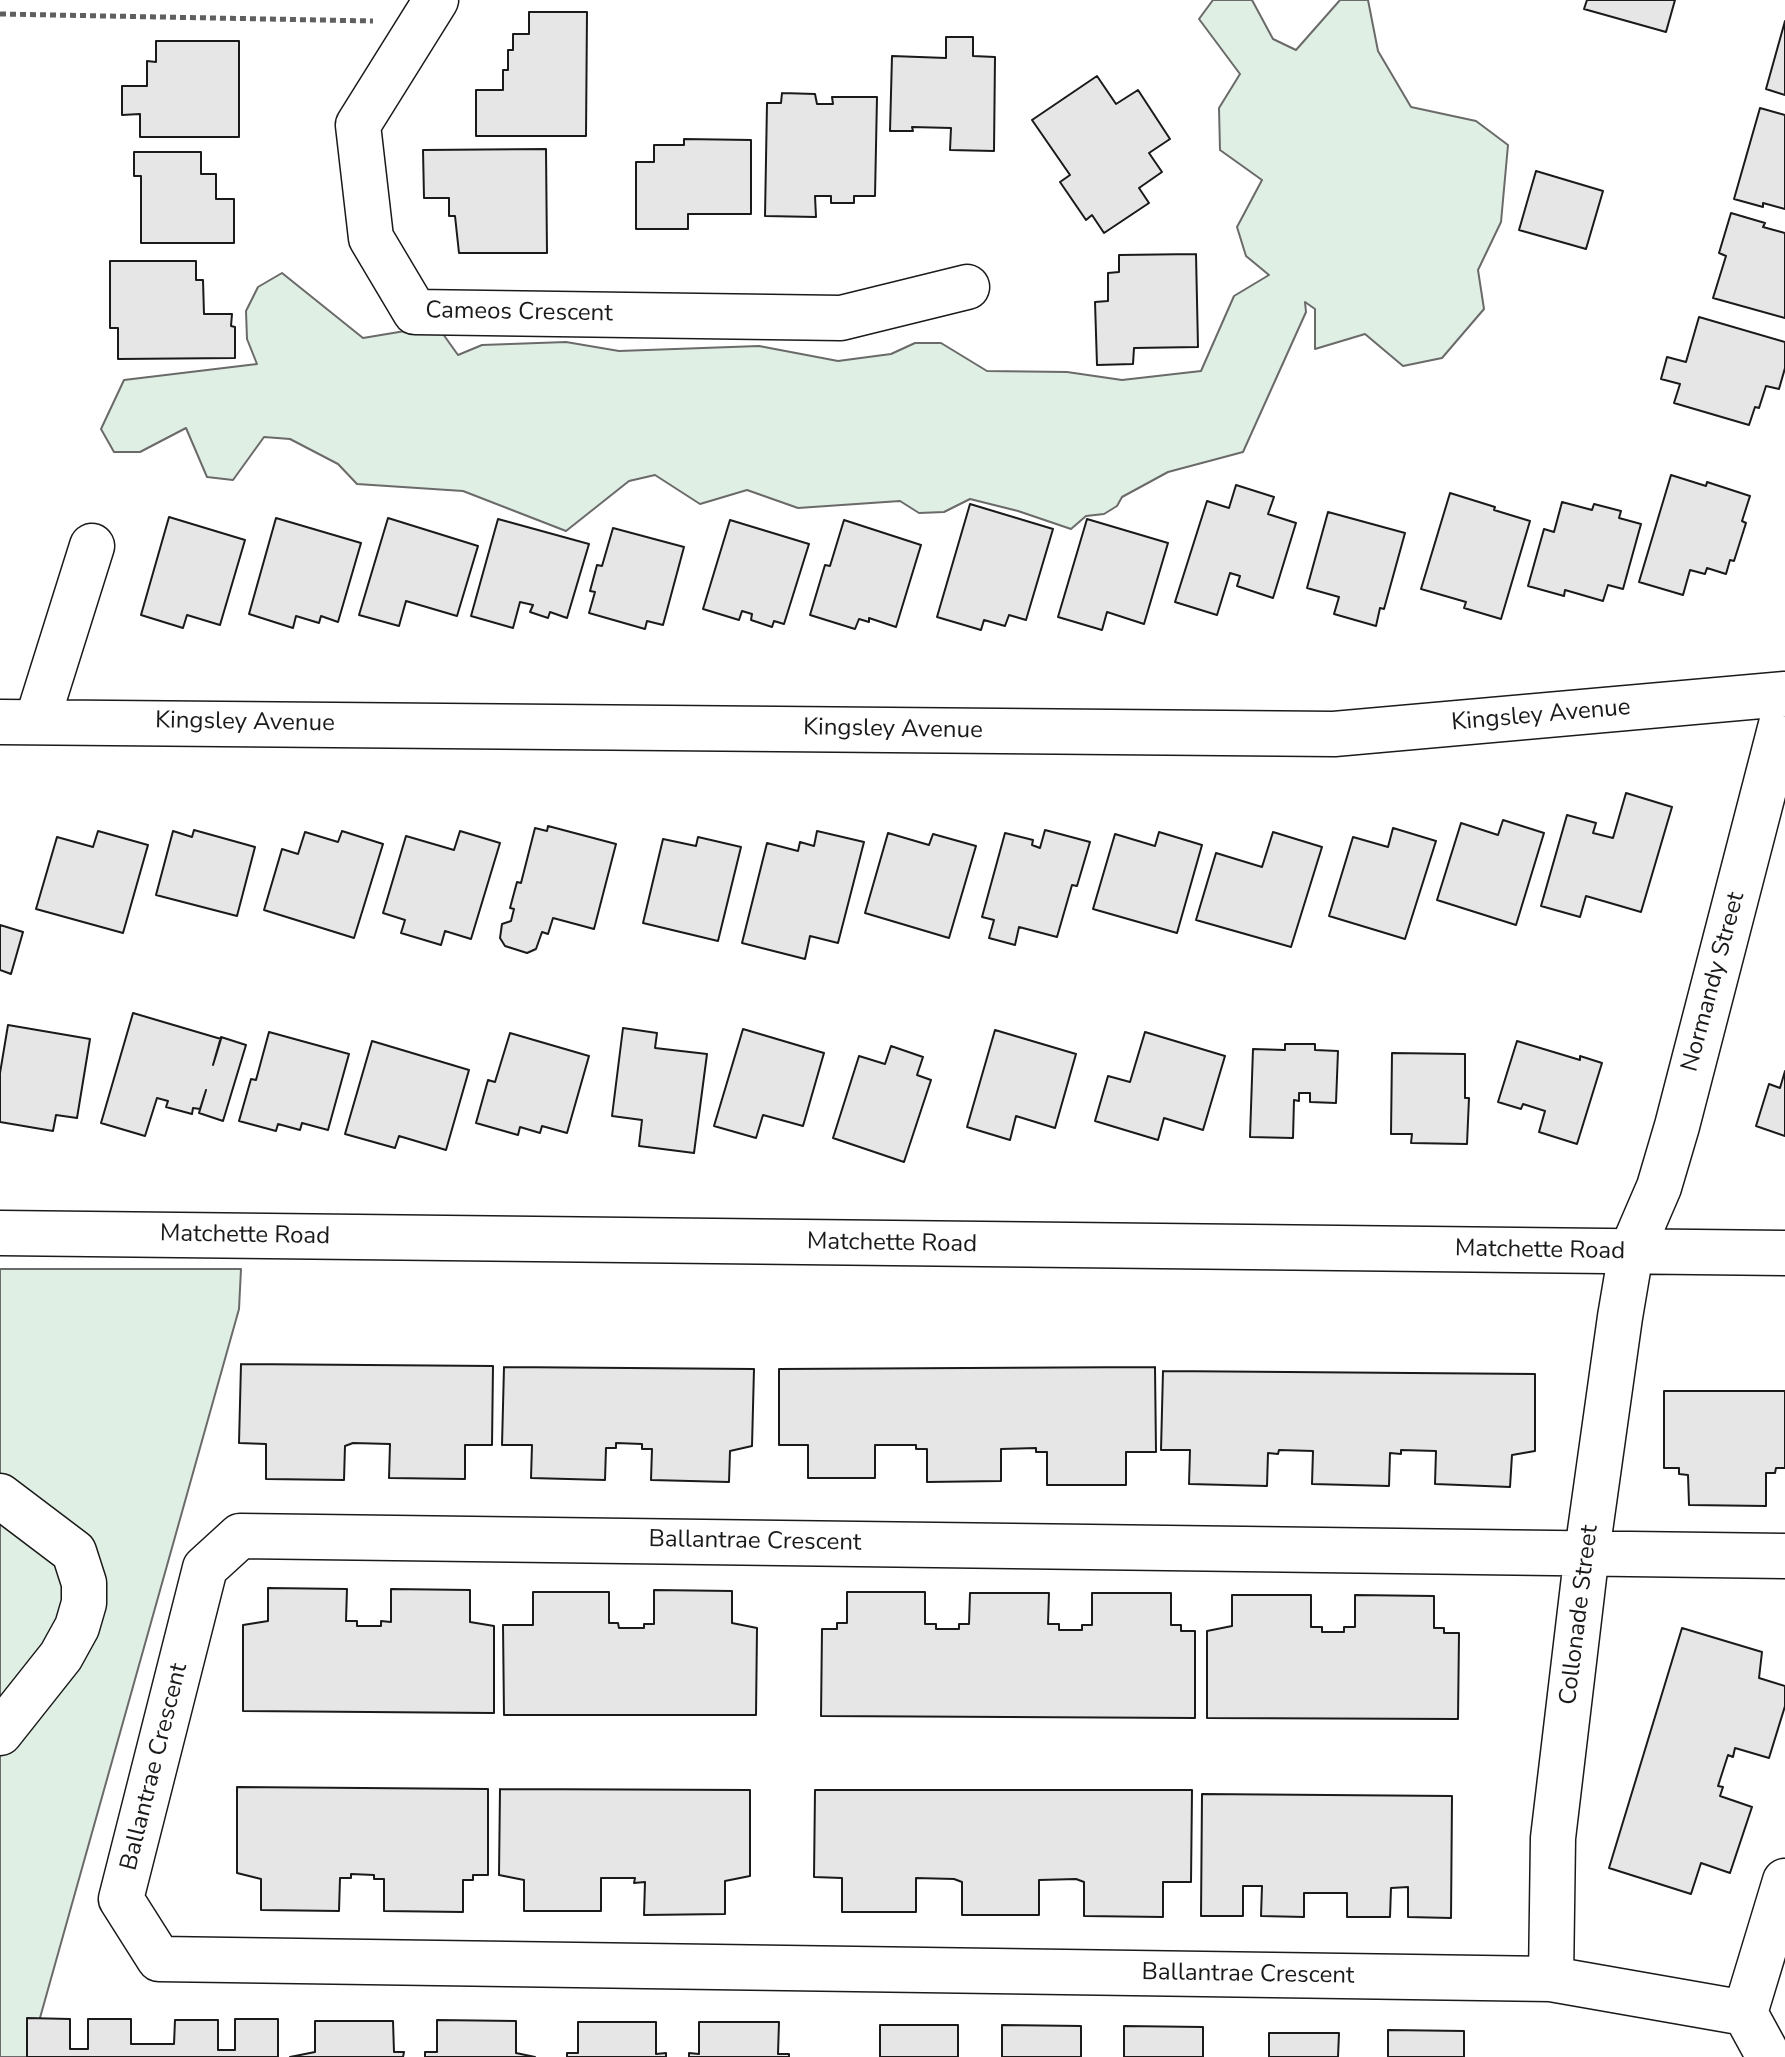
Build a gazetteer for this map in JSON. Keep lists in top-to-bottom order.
{
  "streets": {
    "street": [
      "Cameos Crescent",
      "Kingsley Avenue",
      "Normandy Street",
      "Matchette Road",
      "Ballantrae Crescent",
      "Collonade Street"
    ]
  },
  "crossings": [
    ["Normandy Street", "Matchette Road"],
    ["Normandy Street", "Collonade Street"],
    ["Matchette Road", "Collonade Street"],
    ["Ballantrae Crescent", "Collonade Street"]
  ]
}
